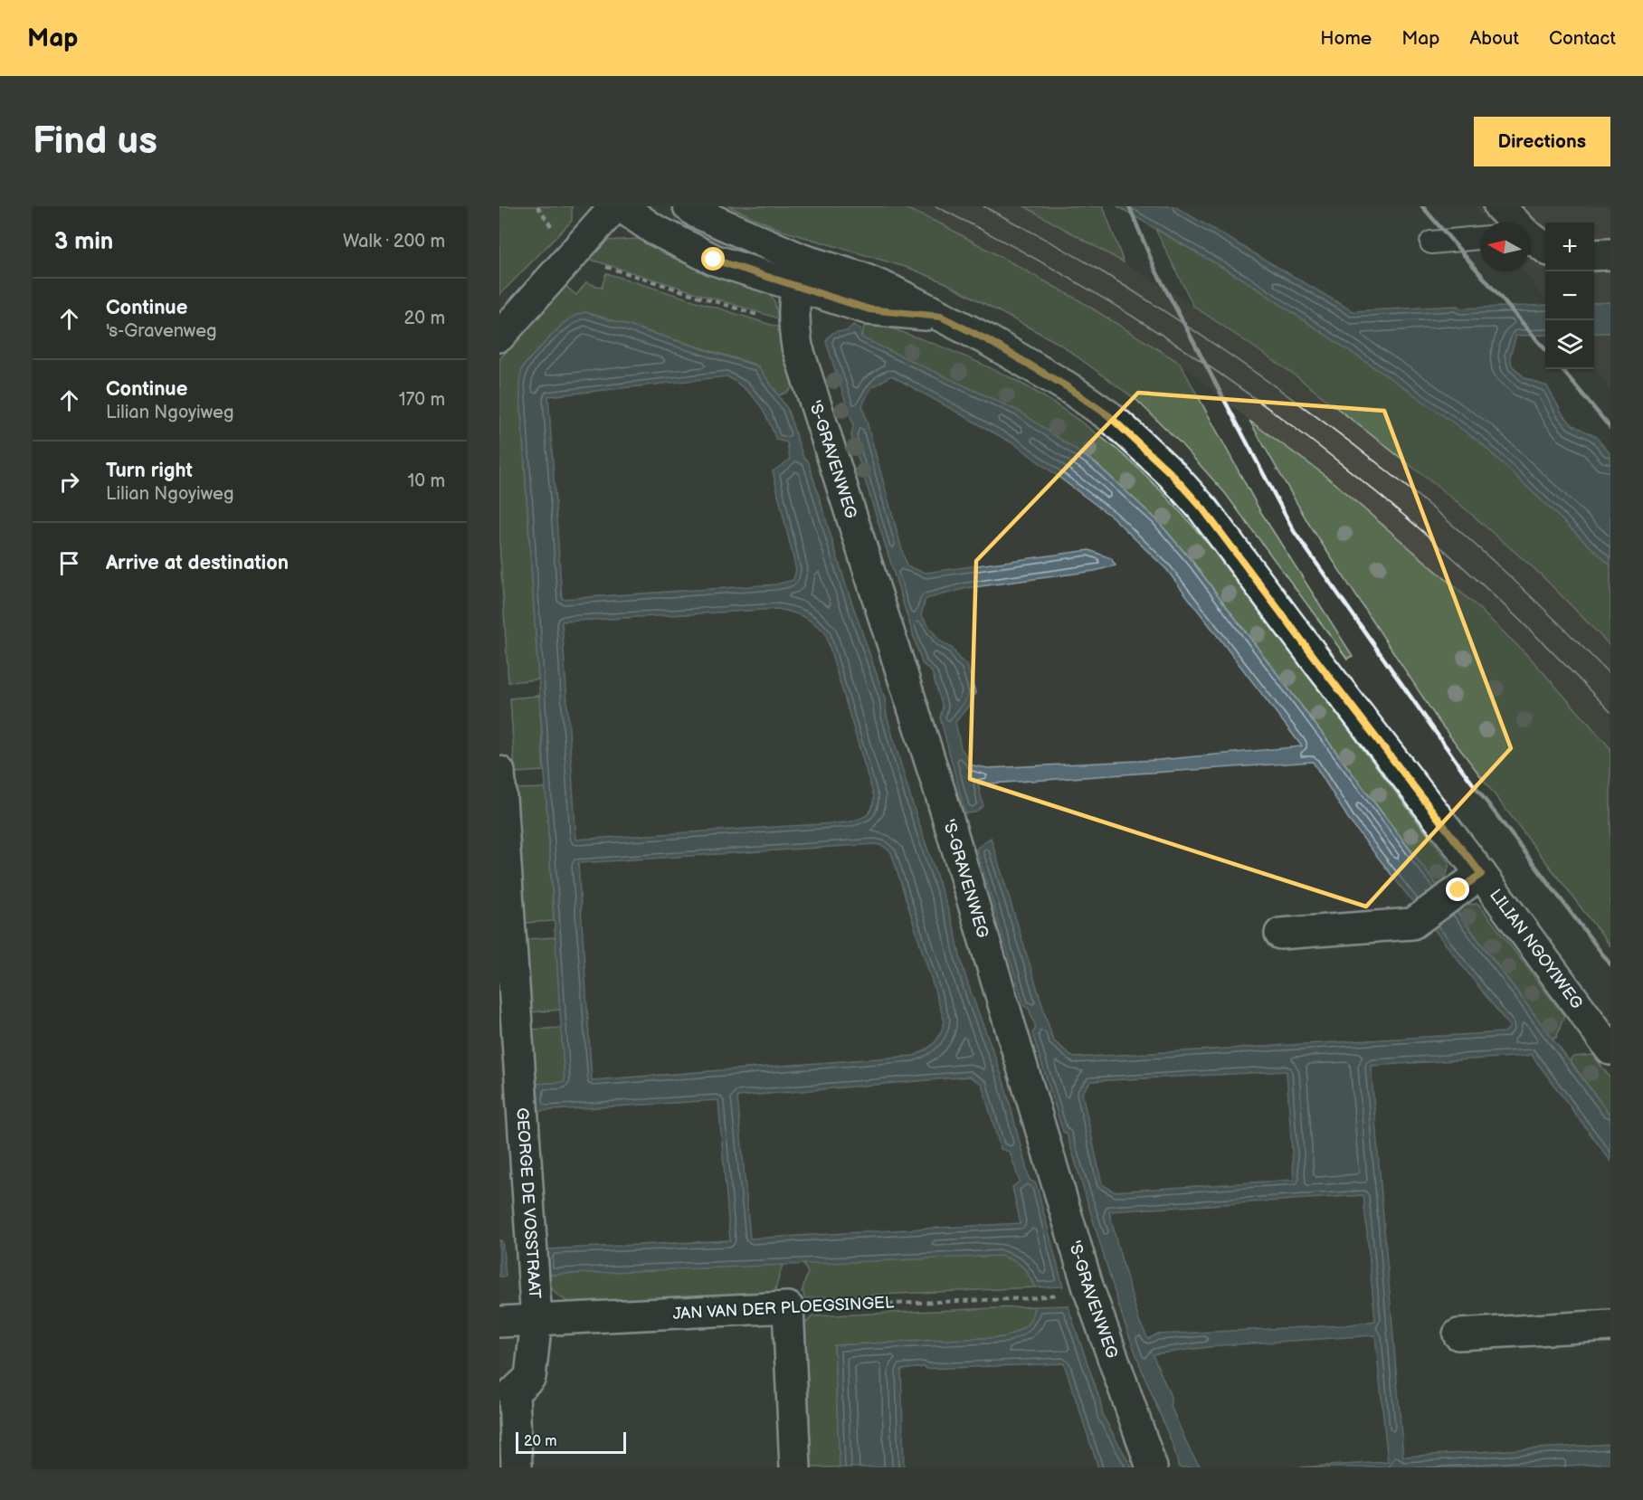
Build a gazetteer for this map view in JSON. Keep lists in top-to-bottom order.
{
  "streets": {
    "street": [
      "'S-GRAVENWEG",
      "LILIAN NGOYIWEG",
      "GEORGE DE VOSSTRAAT",
      "JAN VAN DER PLOEGSINGEL"
    ]
  },
  "crossings": [
    ["'S-GRAVENWEG", "LILIAN NGOYIWEG"],
    ["GEORGE DE VOSSTRAAT", "JAN VAN DER PLOEGSINGEL"]
  ],
  "scale_bar": "20 m",
  "north": "left",
  "page": {
    "header": "Map",
    "nav": [
      "Home",
      "Map",
      "About",
      "Contact"
    ],
    "buttons": "Directions",
    "title": "Find us",
    "heading": ["3 min", "Walk · 200 m"],
    "map_buttons": ["+", "−"],
    "list": [
      ["Continue", "'s-Gravenweg", "20 m"],
      ["Continue", "Lilian Ngoyiweg", "170 m"],
      ["Turn right", "Lilian Ngoyiweg", "10 m"],
      "Arrive at destination"
    ],
    "scale": "20 m"
  }
}
